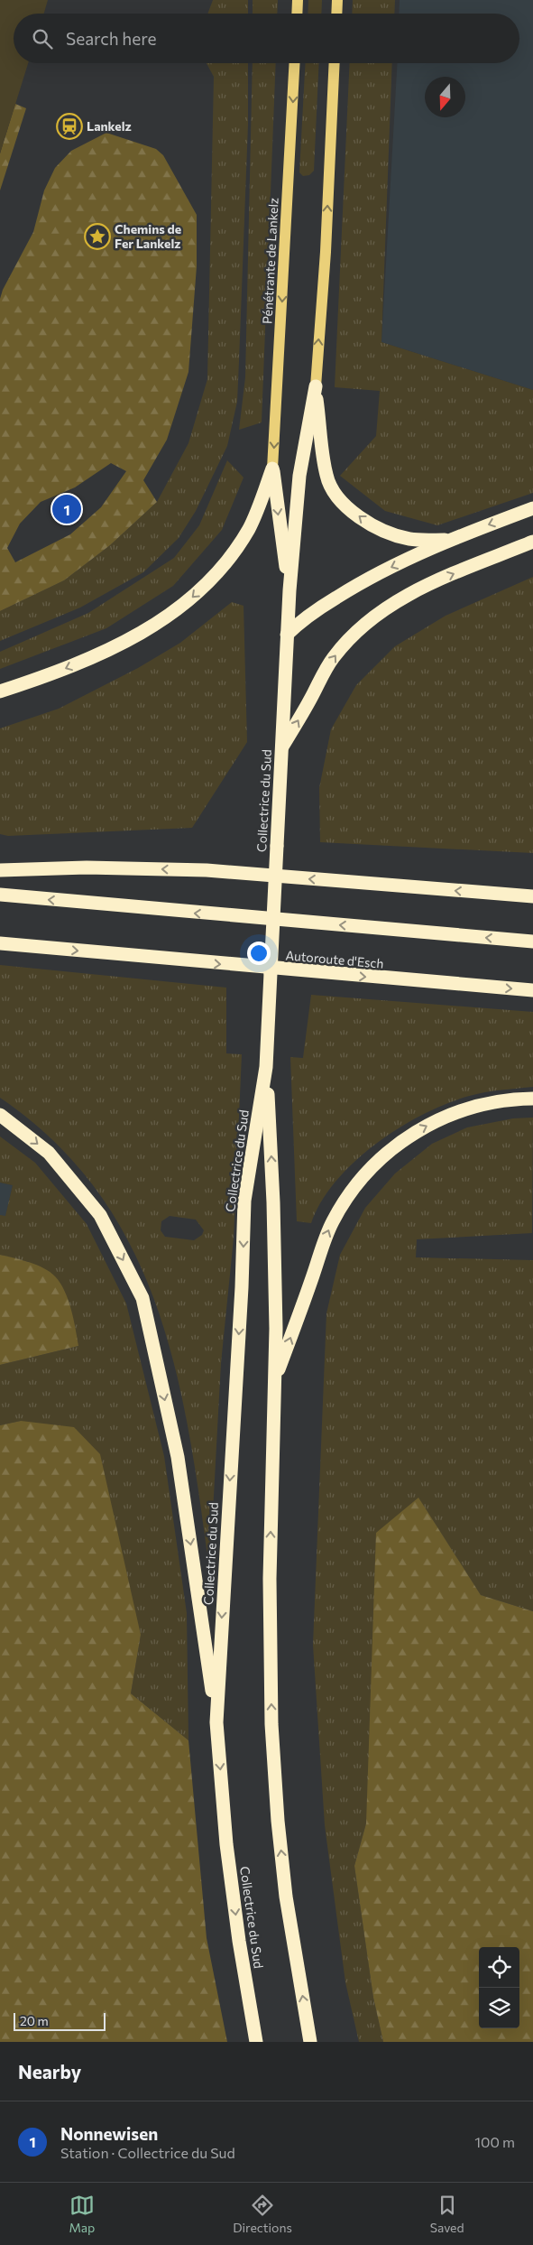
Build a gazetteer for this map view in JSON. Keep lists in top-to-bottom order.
{
  "streets": {
    "highway": ["Collectrice du Sud", "Autoroute d'Esch"],
    "main road": ["Pénétrante de Lankelz"]
  },
  "crossings": [
    ["Pénétrante de Lankelz", "Collectrice du Sud"]
  ],
  "places": {
    "station": ["Lankelz"],
    "place": ["Chemins de Fer Lankelz"]
  },
  "scale_bar": "20 m",
  "north": "bottom",
  "page": {
    "search": "Search here",
    "pins": "1",
    "scale": "20 m",
    "heading": "Nearby",
    "list": [
      {
        "mark": "1",
        "name": "Nonnewisen",
        "note": "Station · Collectrice du Sud",
        "value": "100 m"
      }
    ],
    "nav": ["Map", "Directions", "Saved"]
  }
}
